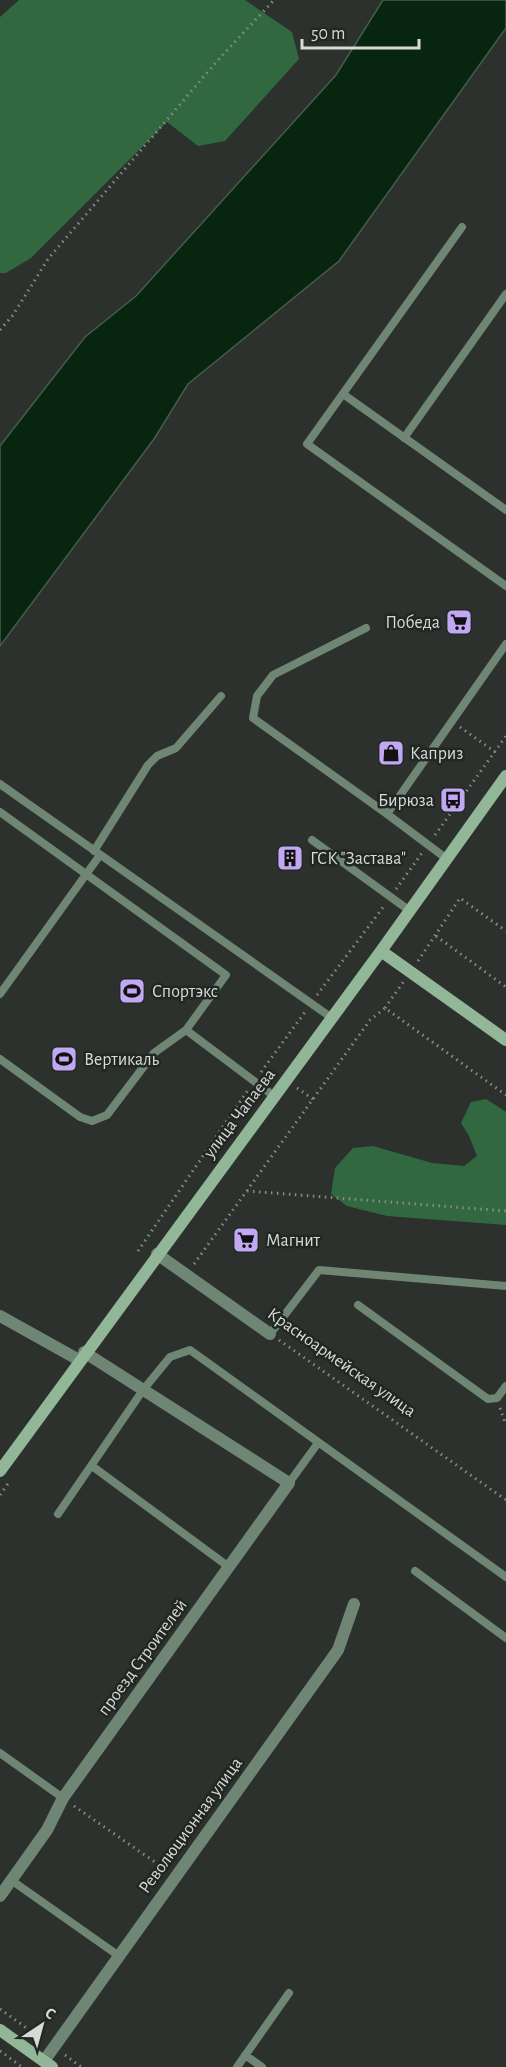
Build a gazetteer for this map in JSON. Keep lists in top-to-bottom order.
{
  "streets": {
    "street": [
      "улица Чапаева",
      "Красноармейская улица",
      "проезд Строителей",
      "Революционная улица"
    ]
  },
  "crossings": [
    ["улица Чапаева", "Красноармейская улица"]
  ],
  "places": {
    "supermarket": ["Победа", "Магнит"],
    "shop": ["Каприз"],
    "bus stop": ["Бирюза"],
    "building": ["ГСК \"Застава\""],
    "sports": ["Спортэкс", "Вертикаль"]
  },
  "scale_bar": "50 m",
  "north": "top right"
}
